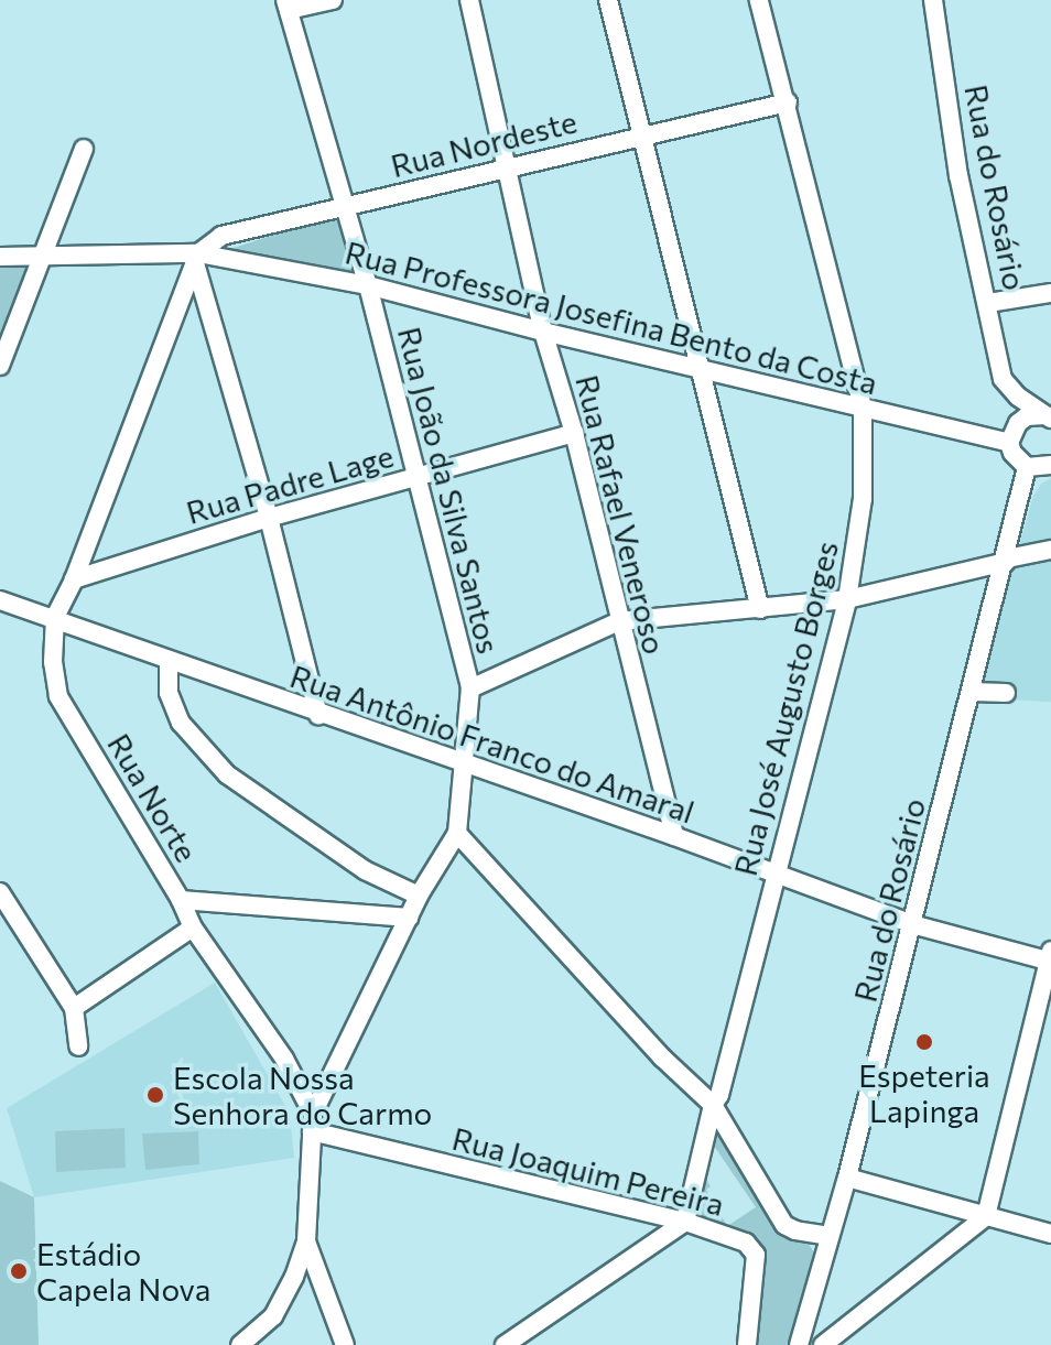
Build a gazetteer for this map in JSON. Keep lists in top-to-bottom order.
{
  "streets": {
    "street": [
      "Rua Nordeste",
      "Rua do Rosário",
      "Rua Professora Josefina Bento da Costa",
      "Rua Padre Lage",
      "Rua João da Silva Santos",
      "Rua Rafael Veneroso",
      "Rua José Augusto Borges",
      "Rua Antônio Franco do Amaral",
      "Rua Norte",
      "Rua Joaquim Pereira"
    ]
  },
  "crossings": [
    ["Rua Nordeste", "Rua Professora Josefina Bento da Costa"],
    ["Rua Nordeste", "Rua João da Silva Santos"],
    ["Rua Nordeste", "Rua Rafael Veneroso"],
    ["Rua Nordeste", "Rua José Augusto Borges"],
    ["Rua Nordeste", "Rua Norte"],
    ["Rua do Rosário", "Rua Antônio Franco do Amaral"],
    ["Rua Professora Josefina Bento da Costa", "Rua João da Silva Santos"],
    ["Rua Professora Josefina Bento da Costa", "Rua Rafael Veneroso"],
    ["Rua Professora Josefina Bento da Costa", "Rua José Augusto Borges"],
    ["Rua Professora Josefina Bento da Costa", "Rua Norte"],
    ["Rua Padre Lage", "Rua João da Silva Santos"],
    ["Rua Padre Lage", "Rua Rafael Veneroso"],
    ["Rua Padre Lage", "Rua Norte"],
    ["Rua João da Silva Santos", "Rua Antônio Franco do Amaral"],
    ["Rua Rafael Veneroso", "Rua Antônio Franco do Amaral"],
    ["Rua José Augusto Borges", "Rua Antônio Franco do Amaral"],
    ["Rua José Augusto Borges", "Rua Joaquim Pereira"],
    ["Rua Antônio Franco do Amaral", "Rua Norte"],
    ["Rua Norte", "Rua Joaquim Pereira"]
  ],
  "places": ["Espeteria Lapinga", "Escola Nossa Senhora do Carmo", "Estádio Capela Nova"]
}
